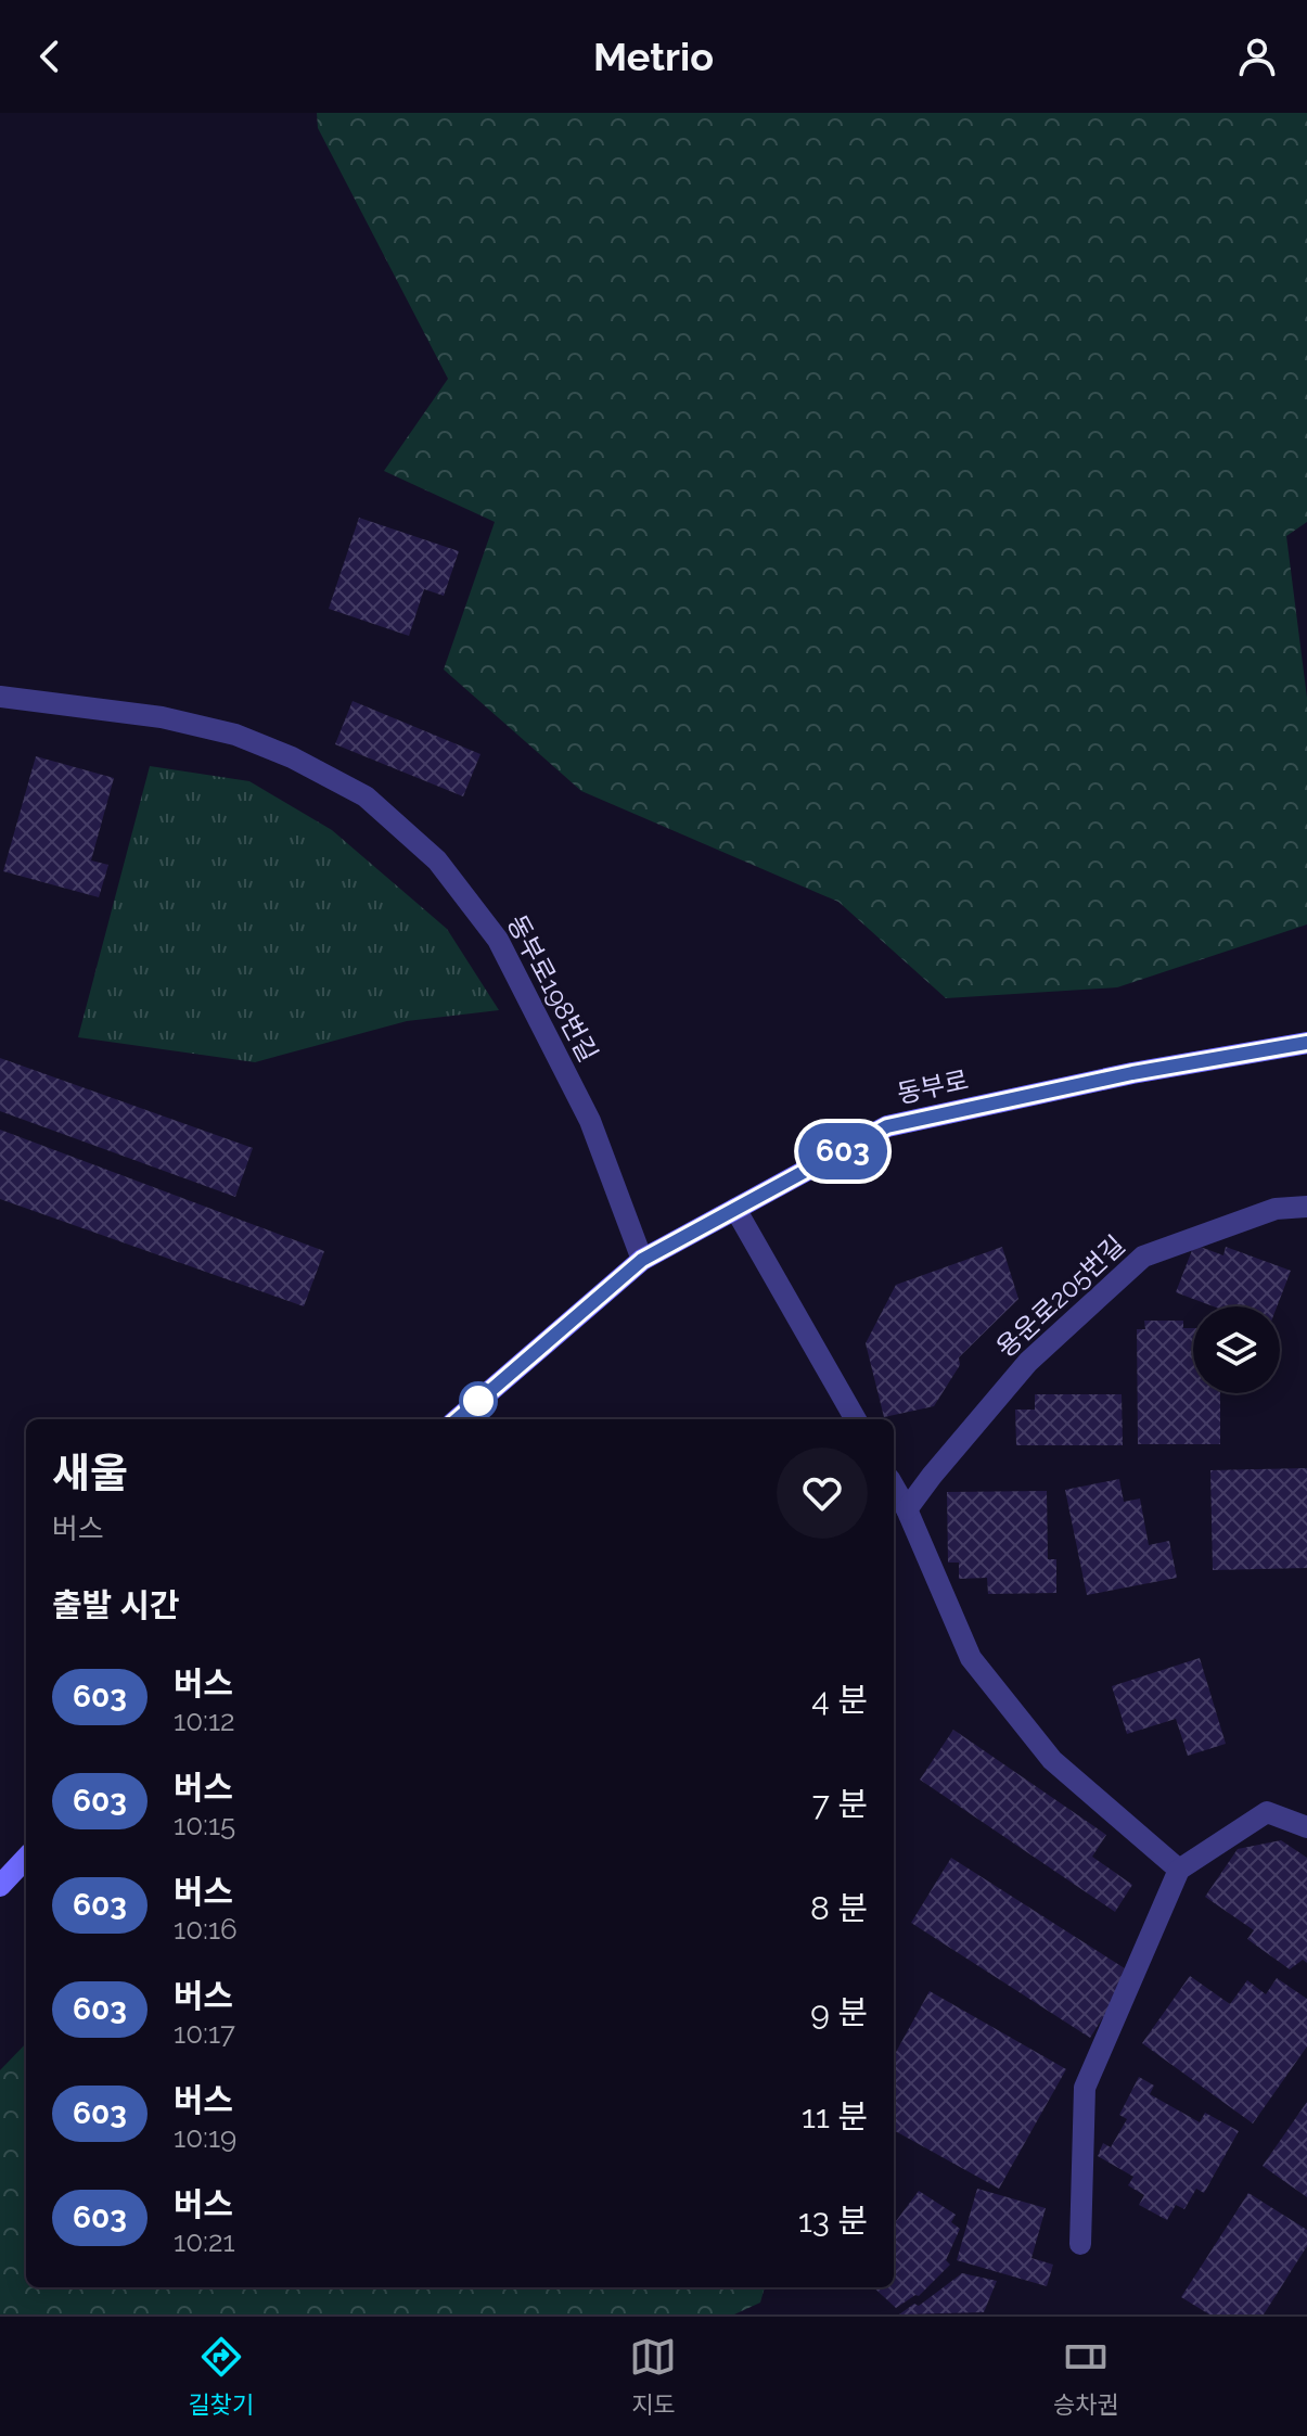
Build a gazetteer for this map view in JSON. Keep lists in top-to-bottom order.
{
  "streets": {
    "main road": ["동부로"],
    "street": ["동부로198번길", "용운로205번길"]
  },
  "crossings": [
    ["동부로198번길", "동부로"]
  ],
  "lines": ["bus line 603"],
  "page": {
    "header": "Metrio",
    "on_map": "603",
    "heading": [
      ["새울", "버스"],
      "출발 시간"
    ],
    "list": [
      {
        "mark": "603",
        "name": "버스",
        "note": "10:12",
        "value": "4 분"
      },
      {
        "mark": "603",
        "name": "버스",
        "note": "10:15",
        "value": "7 분"
      },
      {
        "mark": "603",
        "name": "버스",
        "note": "10:16",
        "value": "8 분"
      },
      {
        "mark": "603",
        "name": "버스",
        "note": "10:17",
        "value": "9 분"
      },
      {
        "mark": "603",
        "name": "버스",
        "note": "10:19",
        "value": "11 분"
      },
      {
        "mark": "603",
        "name": "버스",
        "note": "10:21",
        "value": "13 분"
      }
    ],
    "tabs": ["길찾기", "지도", "승차권"]
  }
}
